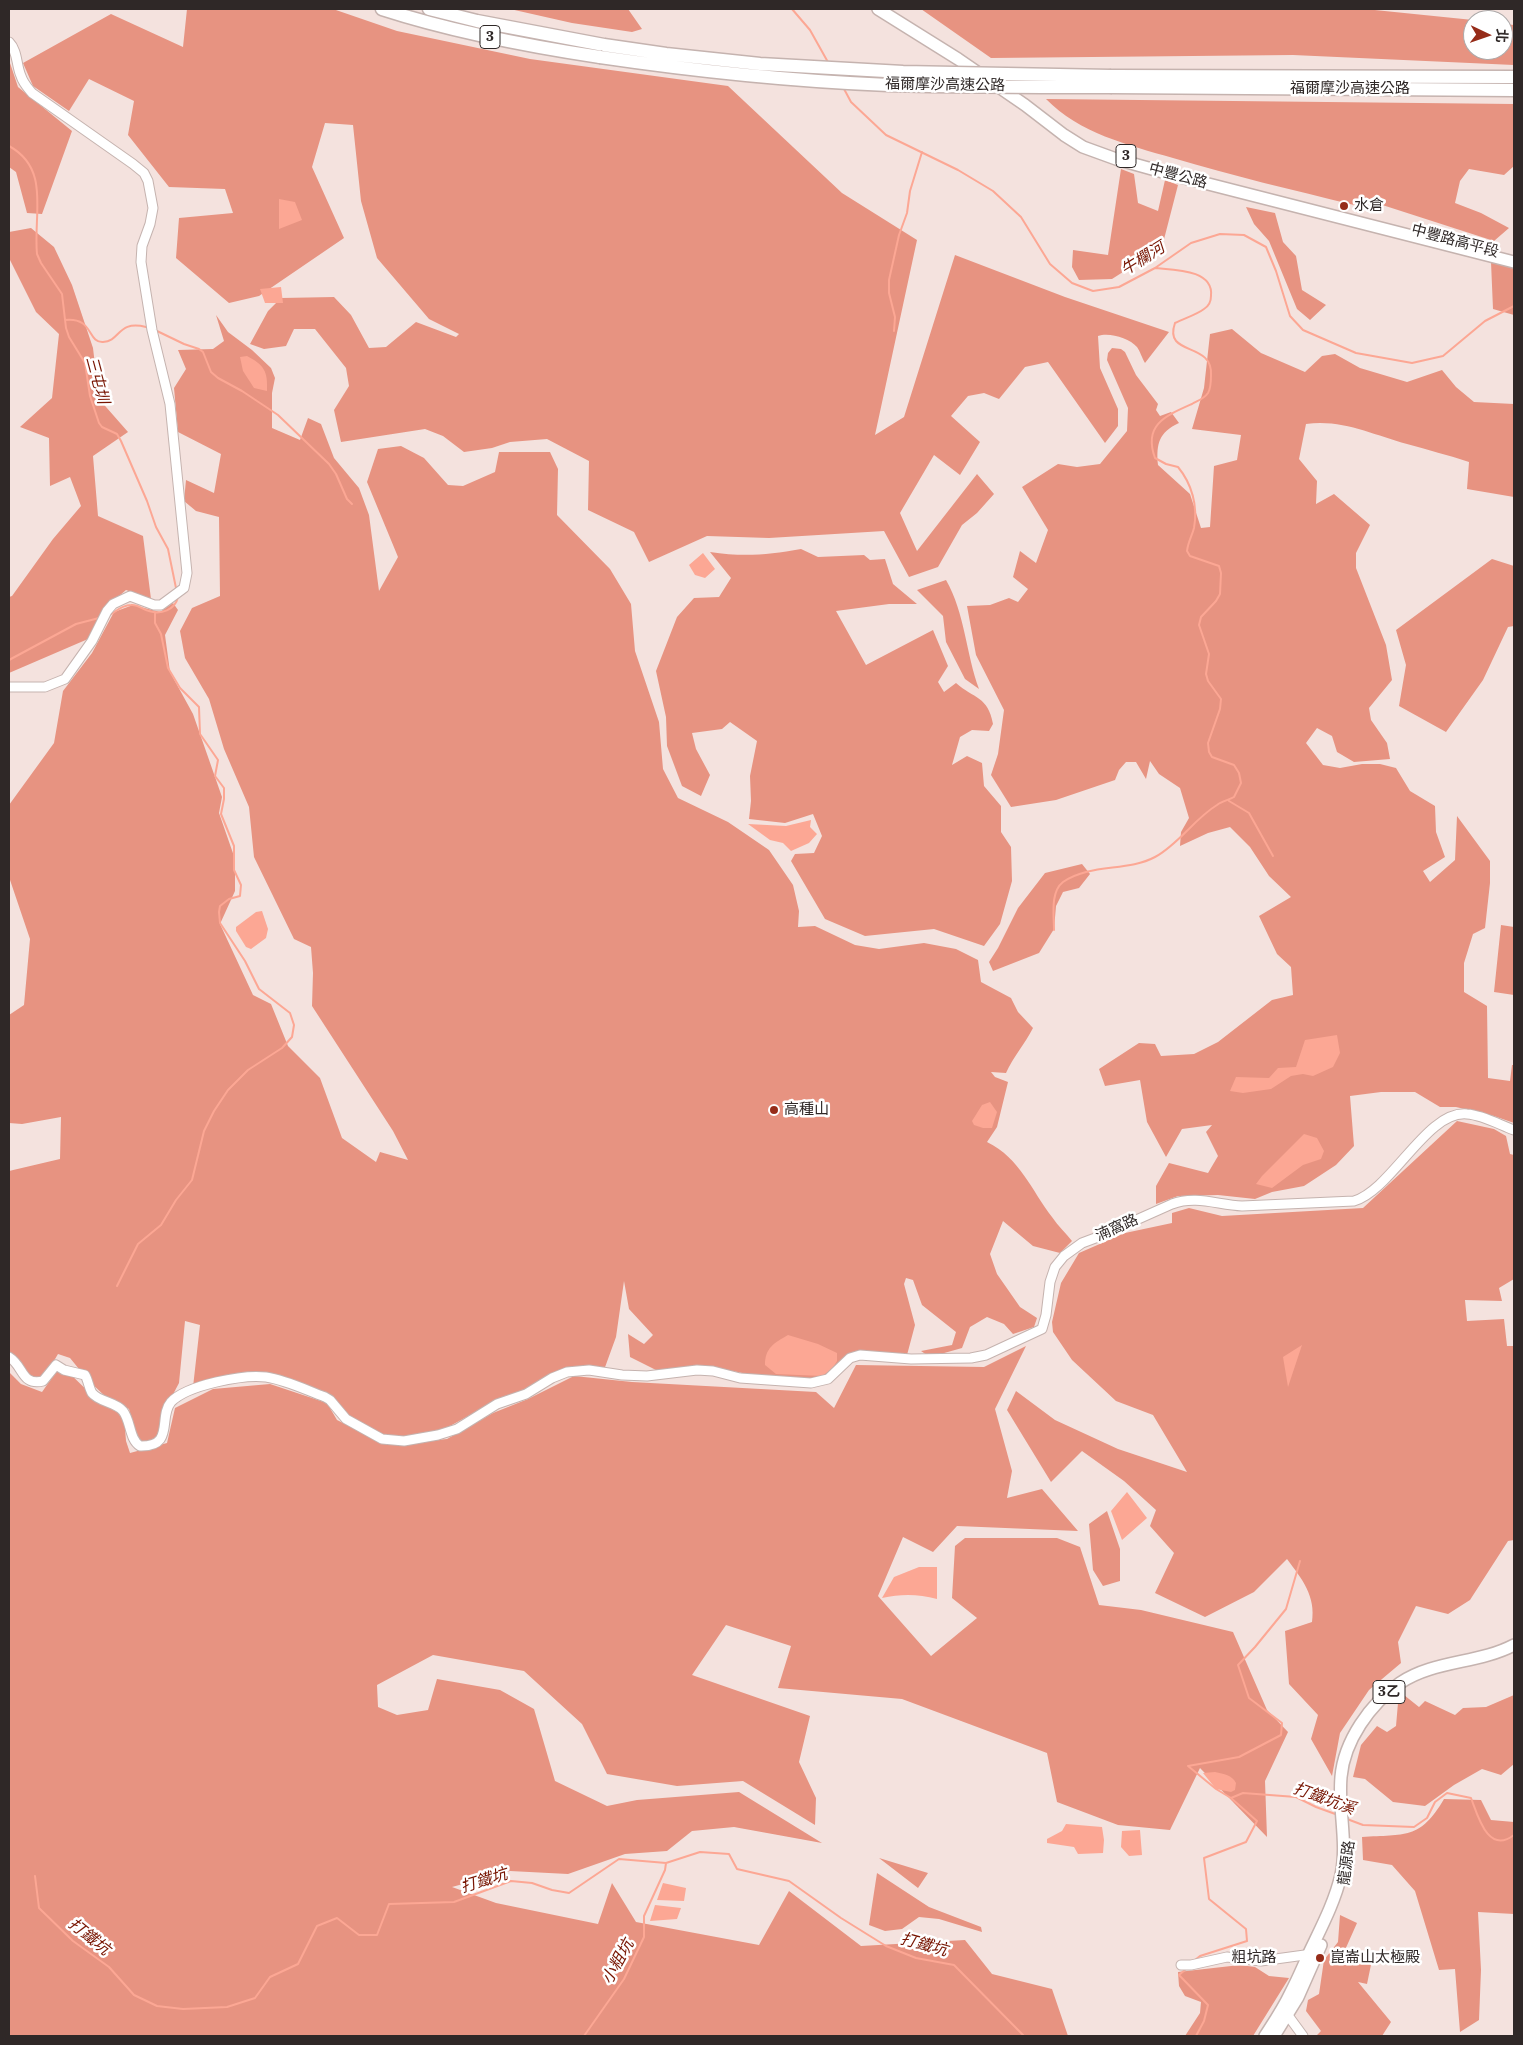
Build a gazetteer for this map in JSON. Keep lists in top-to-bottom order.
{
  "streets": {
    "highway": ["3", "福爾摩沙高速公路"],
    "main road": ["中豐公路", "中豐路高平段", "3乙"],
    "street": ["湳窩路", "粗坑路"]
  },
  "crossings": [
    ["中豐公路", "中豐路高平段"],
    ["3乙", "粗坑路"]
  ],
  "water": [
    "牛欄河",
    "三屯圳",
    "打鐵坑溪",
    "打鐵坑",
    "小粗坑"
  ],
  "places": ["水倉", "高種山", "崑崙山太極殿"],
  "north": "right"
}
